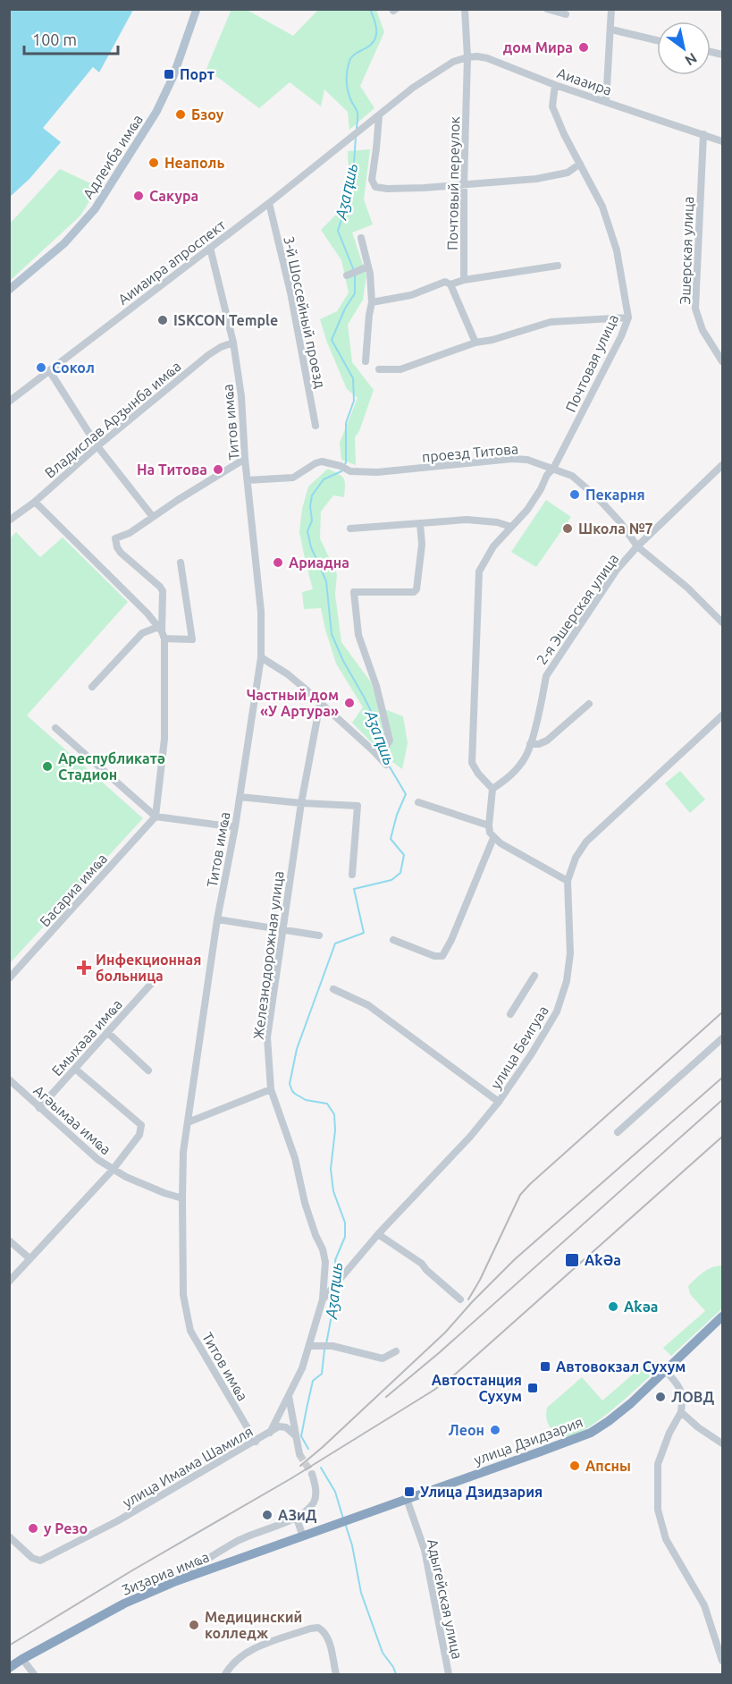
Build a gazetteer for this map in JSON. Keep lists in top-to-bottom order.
{
  "streets": {
    "highway": ["улица Дзидзария", "Ӡиӡариа имҩа"],
    "main road": ["Адлеиба имҩа"],
    "street": [
      "Аиааира",
      "Почтовый переулок",
      "Эшерская улица",
      "Аииаира апроспект",
      "3-й Шоссейный проезд",
      "Почтовая улица",
      "Владислав Арӡынба имҩа",
      "Титов имҩа",
      "проезд Титова",
      "2-я Эшерская улица",
      "Басариа имҩа",
      "Железнодорожная улица",
      "Емыхәаа имҩа",
      "улица Беигуаа",
      "Агәымаа имҩа",
      "улица Имама Шамиля",
      "Адыгейская улица"
    ]
  },
  "crossings": [
    ["Аиааира", "Почтовый переулок"],
    ["Аиааира", "Эшерская улица"],
    ["Аиааира", "Почтовая улица"],
    ["Аииаира апроспект", "3-й Шоссейный проезд"],
    ["Аииаира апроспект", "Титов имҩа"],
    ["Почтовая улица", "проезд Титова"],
    ["Почтовая улица", "2-я Эшерская улица"],
    ["Владислав Арӡынба имҩа", "Титов имҩа"],
    ["Титов имҩа", "проезд Титова"],
    ["Титов имҩа", "Агәымаа имҩа"],
    ["Титов имҩа", "улица Имама Шамиля"],
    ["проезд Титова", "2-я Эшерская улица"],
    ["Железнодорожная улица", "улица Имама Шамиля"],
    ["Емыхәаа имҩа", "Агәымаа имҩа"],
    ["улица Беигуаа", "улица Имама Шамиля"],
    ["улица Дзидзария", "Ӡиӡариа имҩа"],
    ["улица Дзидзария", "Адыгейская улица"]
  ],
  "water": ["Аӡаԥшь"],
  "places": {
    "other": [
      "дом Мира",
      "Бзоу",
      "Неаполь",
      "Сакура",
      "ISKCON Temple",
      "Сокол",
      "На Титова",
      "Пекарня",
      "Школа №7",
      "Ариадна",
      "Частный дом «У Артура»",
      "Ареспубликатә Стадион",
      "Аҟәа",
      "ЛОВД",
      "Леон",
      "Апсны",
      "АЗиД",
      "у Резо",
      "Медицинский колледж"
    ],
    "transit": [
      "Порт",
      "Аҟəа",
      "Автовокзал Сухум",
      "Автостанция Сухум",
      "Улица Дзидзария"
    ],
    "health": ["Инфекционная больница"]
  },
  "scale_bar": "100 m",
  "north": "bottom right"
}
